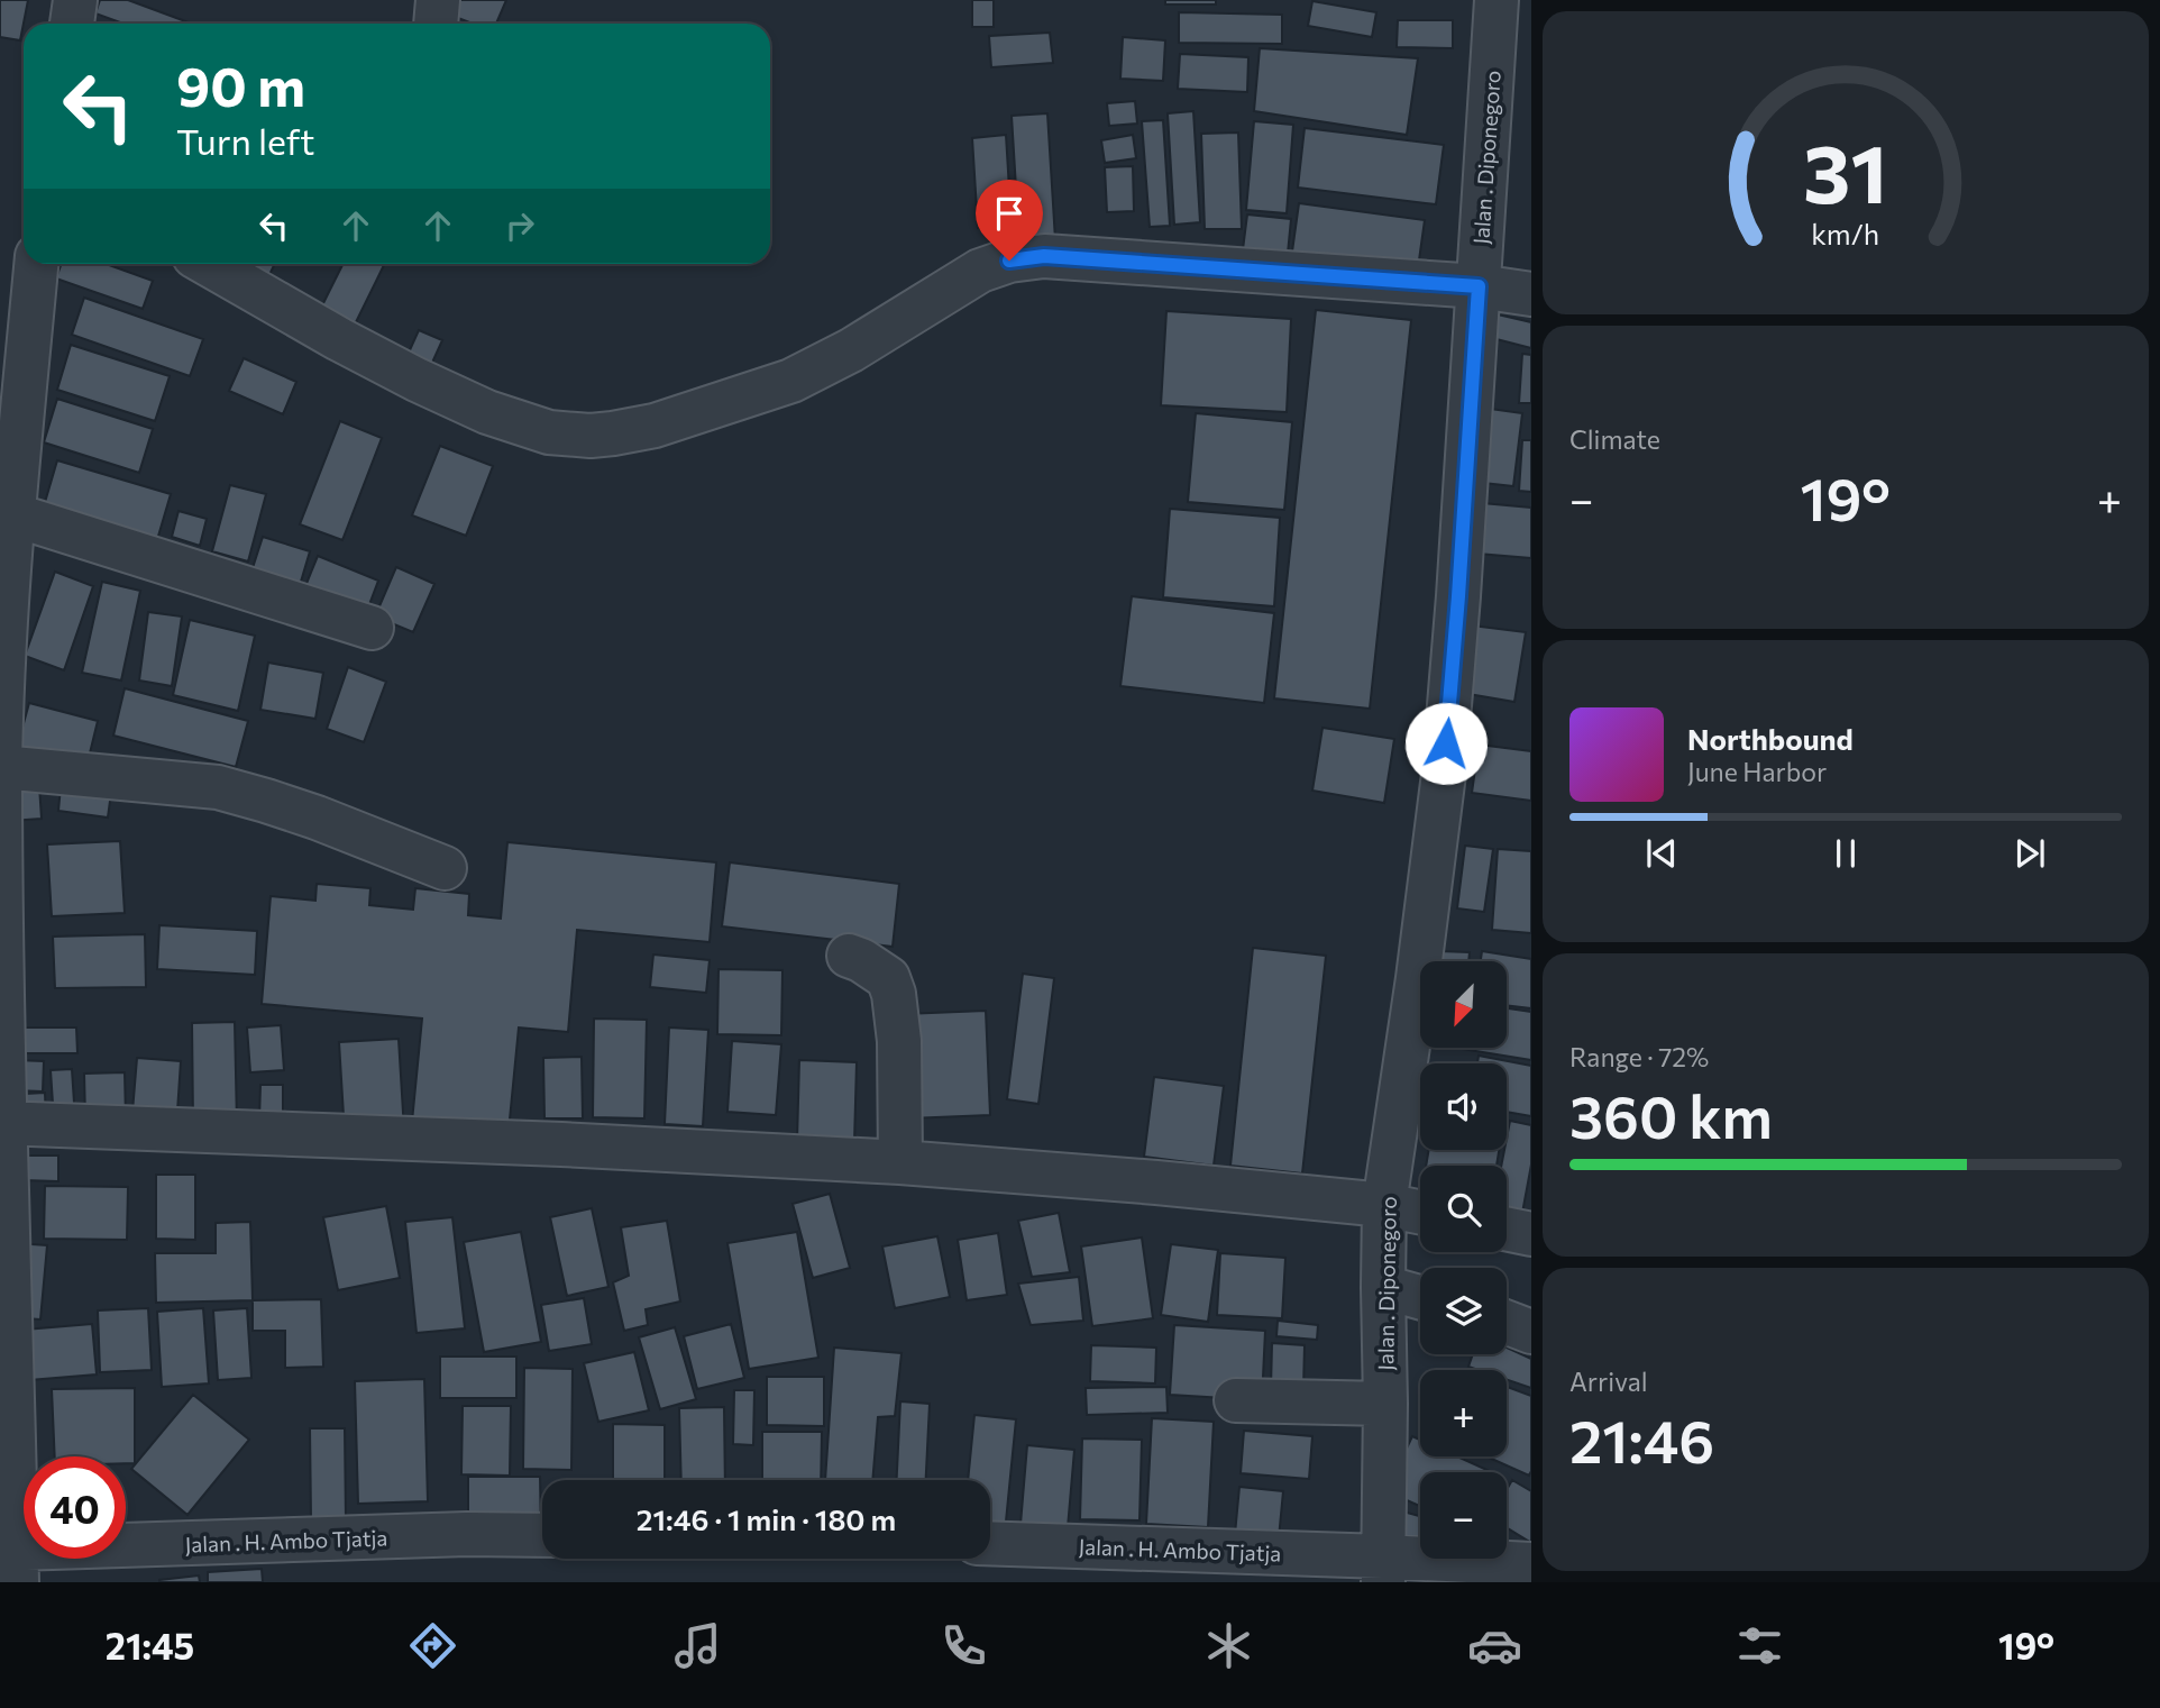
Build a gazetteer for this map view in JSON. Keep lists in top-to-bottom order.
{
  "streets": {
    "street": ["Jalan . Diponegoro", "Jalan . H. Ambo Tjatja"]
  },
  "crossings": [
    ["Jalan . Diponegoro", "Jalan . H. Ambo Tjatja"]
  ],
  "north": "bottom left",
  "page": {
    "turn": ["90 m", "Turn left"],
    "tile": [
      "Climate",
      ["Range · 72%", "360 km"],
      ["Arrival", "21:46"]
    ],
    "heat": ["−", "19°", "+"],
    "song": ["Northbound", "June Harbor"],
    "map_buttons": ["+", "−"],
    "limit": "40",
    "trip": "21:46 · 1 min · 180 m",
    "tabs": ["21:45", "19°"],
    "gauge": ["31", "km/h"]
  }
}
